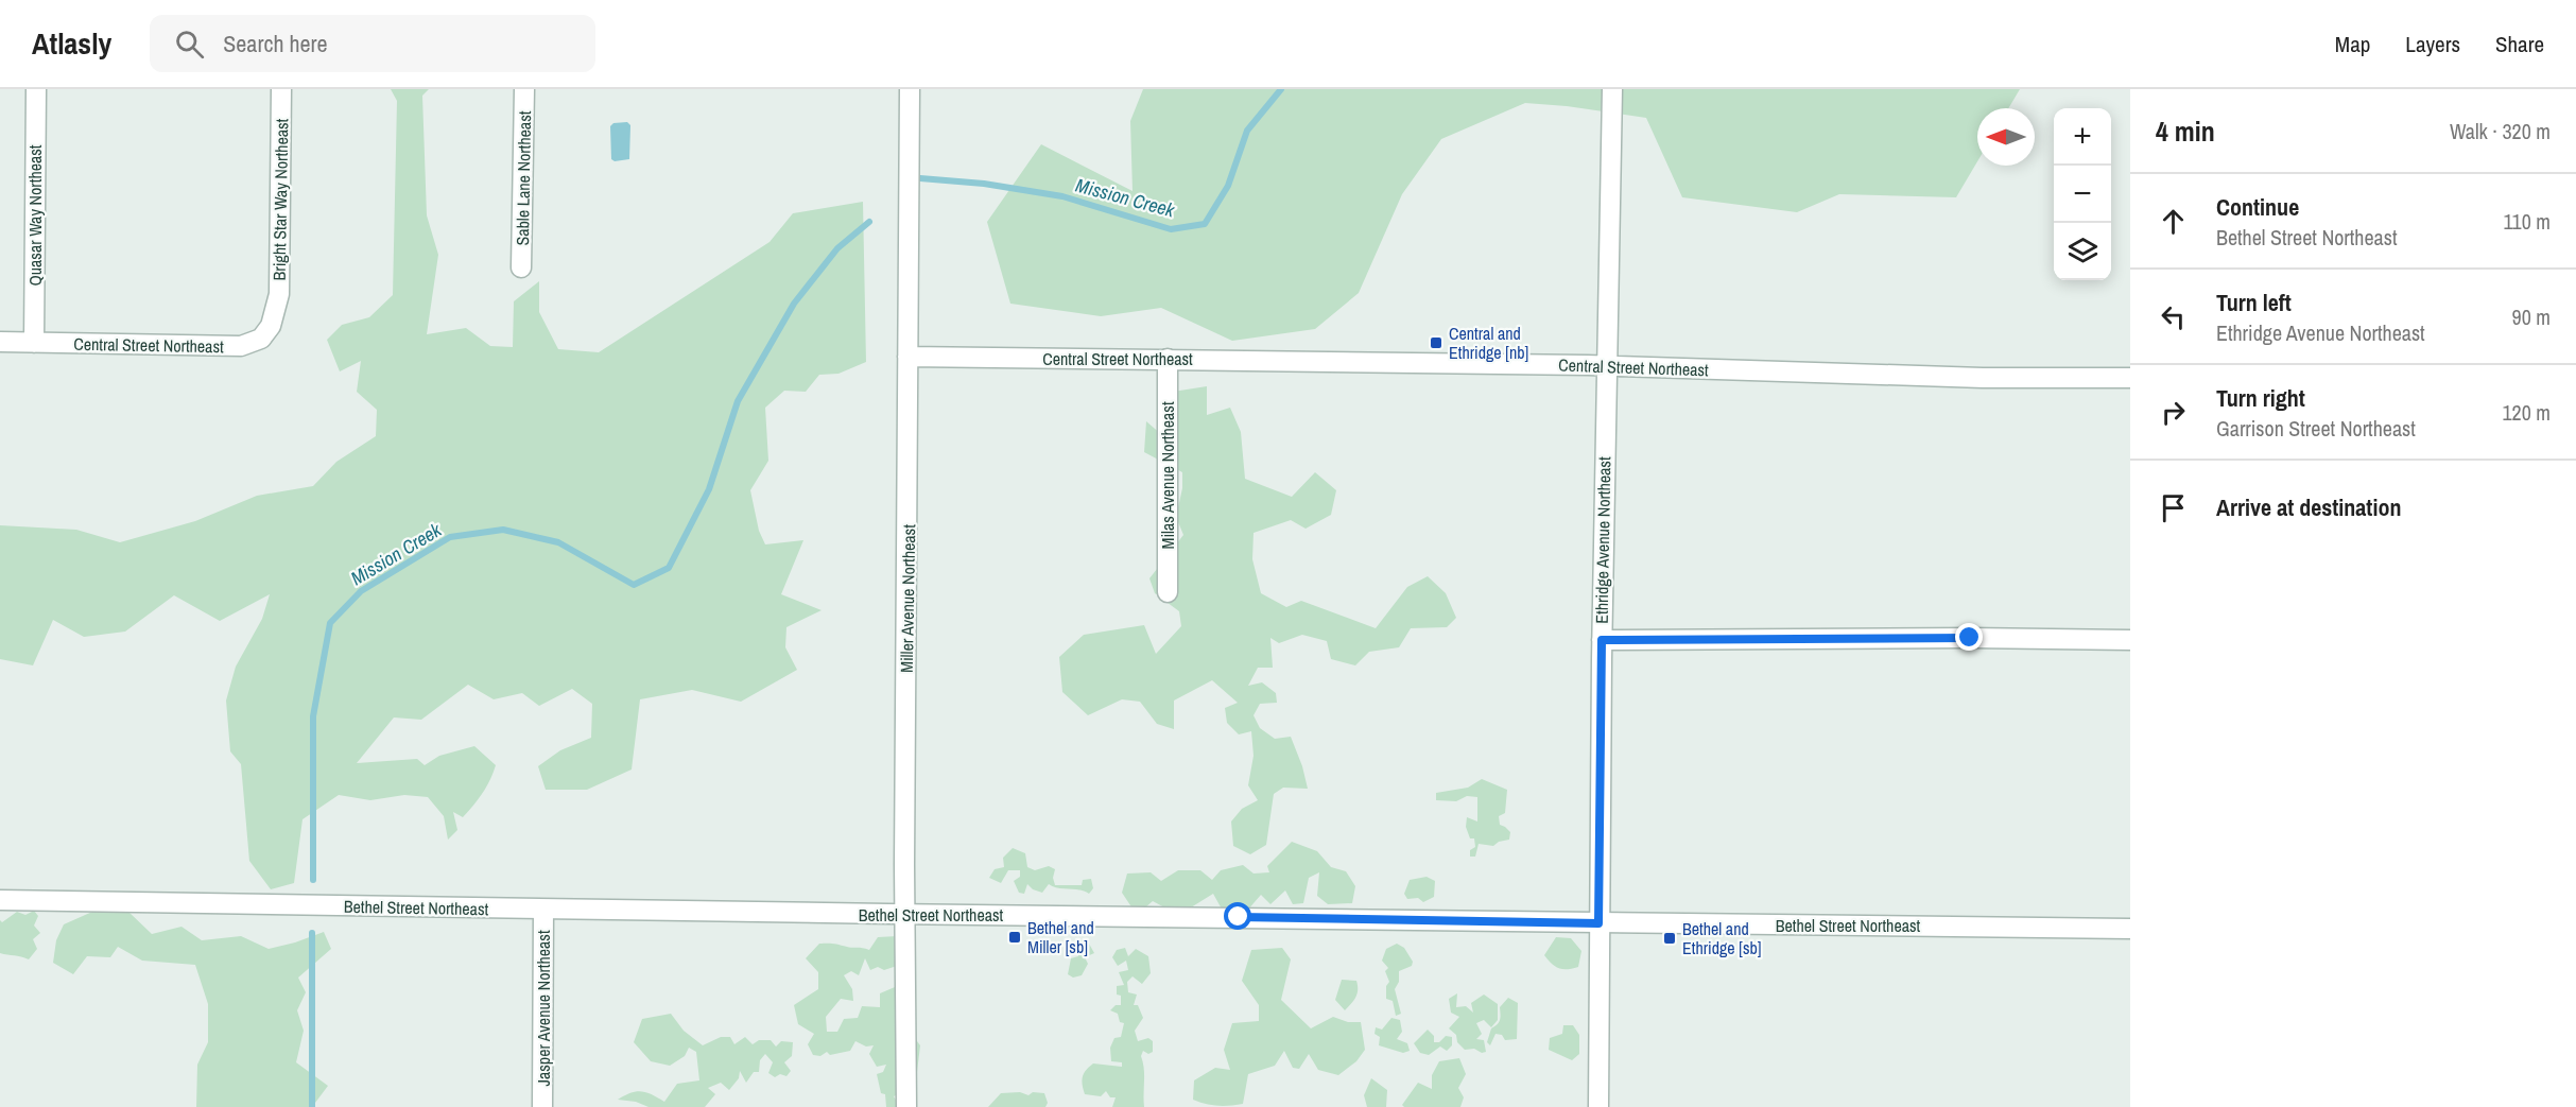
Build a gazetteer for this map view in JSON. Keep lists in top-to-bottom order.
{
  "streets": {
    "street": [
      "Sable Lane Northeast",
      "Bright Star Way Northeast",
      "Quasar Way Northeast",
      "Central Street Northeast",
      "Milas Avenue Northeast",
      "Ethridge Avenue Northeast",
      "Miller Avenue Northeast",
      "Bethel Street Northeast",
      "Jasper Avenue Northeast"
    ]
  },
  "crossings": [
    ["Bright Star Way Northeast", "Central Street Northeast"],
    ["Quasar Way Northeast", "Central Street Northeast"],
    ["Central Street Northeast", "Milas Avenue Northeast"],
    ["Central Street Northeast", "Ethridge Avenue Northeast"],
    ["Central Street Northeast", "Miller Avenue Northeast"],
    ["Ethridge Avenue Northeast", "Bethel Street Northeast"],
    ["Miller Avenue Northeast", "Bethel Street Northeast"],
    ["Bethel Street Northeast", "Jasper Avenue Northeast"]
  ],
  "water": ["Mission Creek"],
  "places": {
    "transit": ["Central and Ethridge [nb]", "Bethel and Miller [sb]", "Bethel and Ethridge [sb]"]
  },
  "north": "left",
  "page": {
    "header": "Atlasly",
    "search": "Search here",
    "nav": ["Map", "Layers", "Share"],
    "heading": ["4 min", "Walk · 320 m"],
    "map_buttons": ["+", "−"],
    "list": [
      ["Continue", "Bethel Street Northeast", "110 m"],
      ["Turn left", "Ethridge Avenue Northeast", "90 m"],
      ["Turn right", "Garrison Street Northeast", "120 m"],
      "Arrive at destination"
    ]
  }
}
